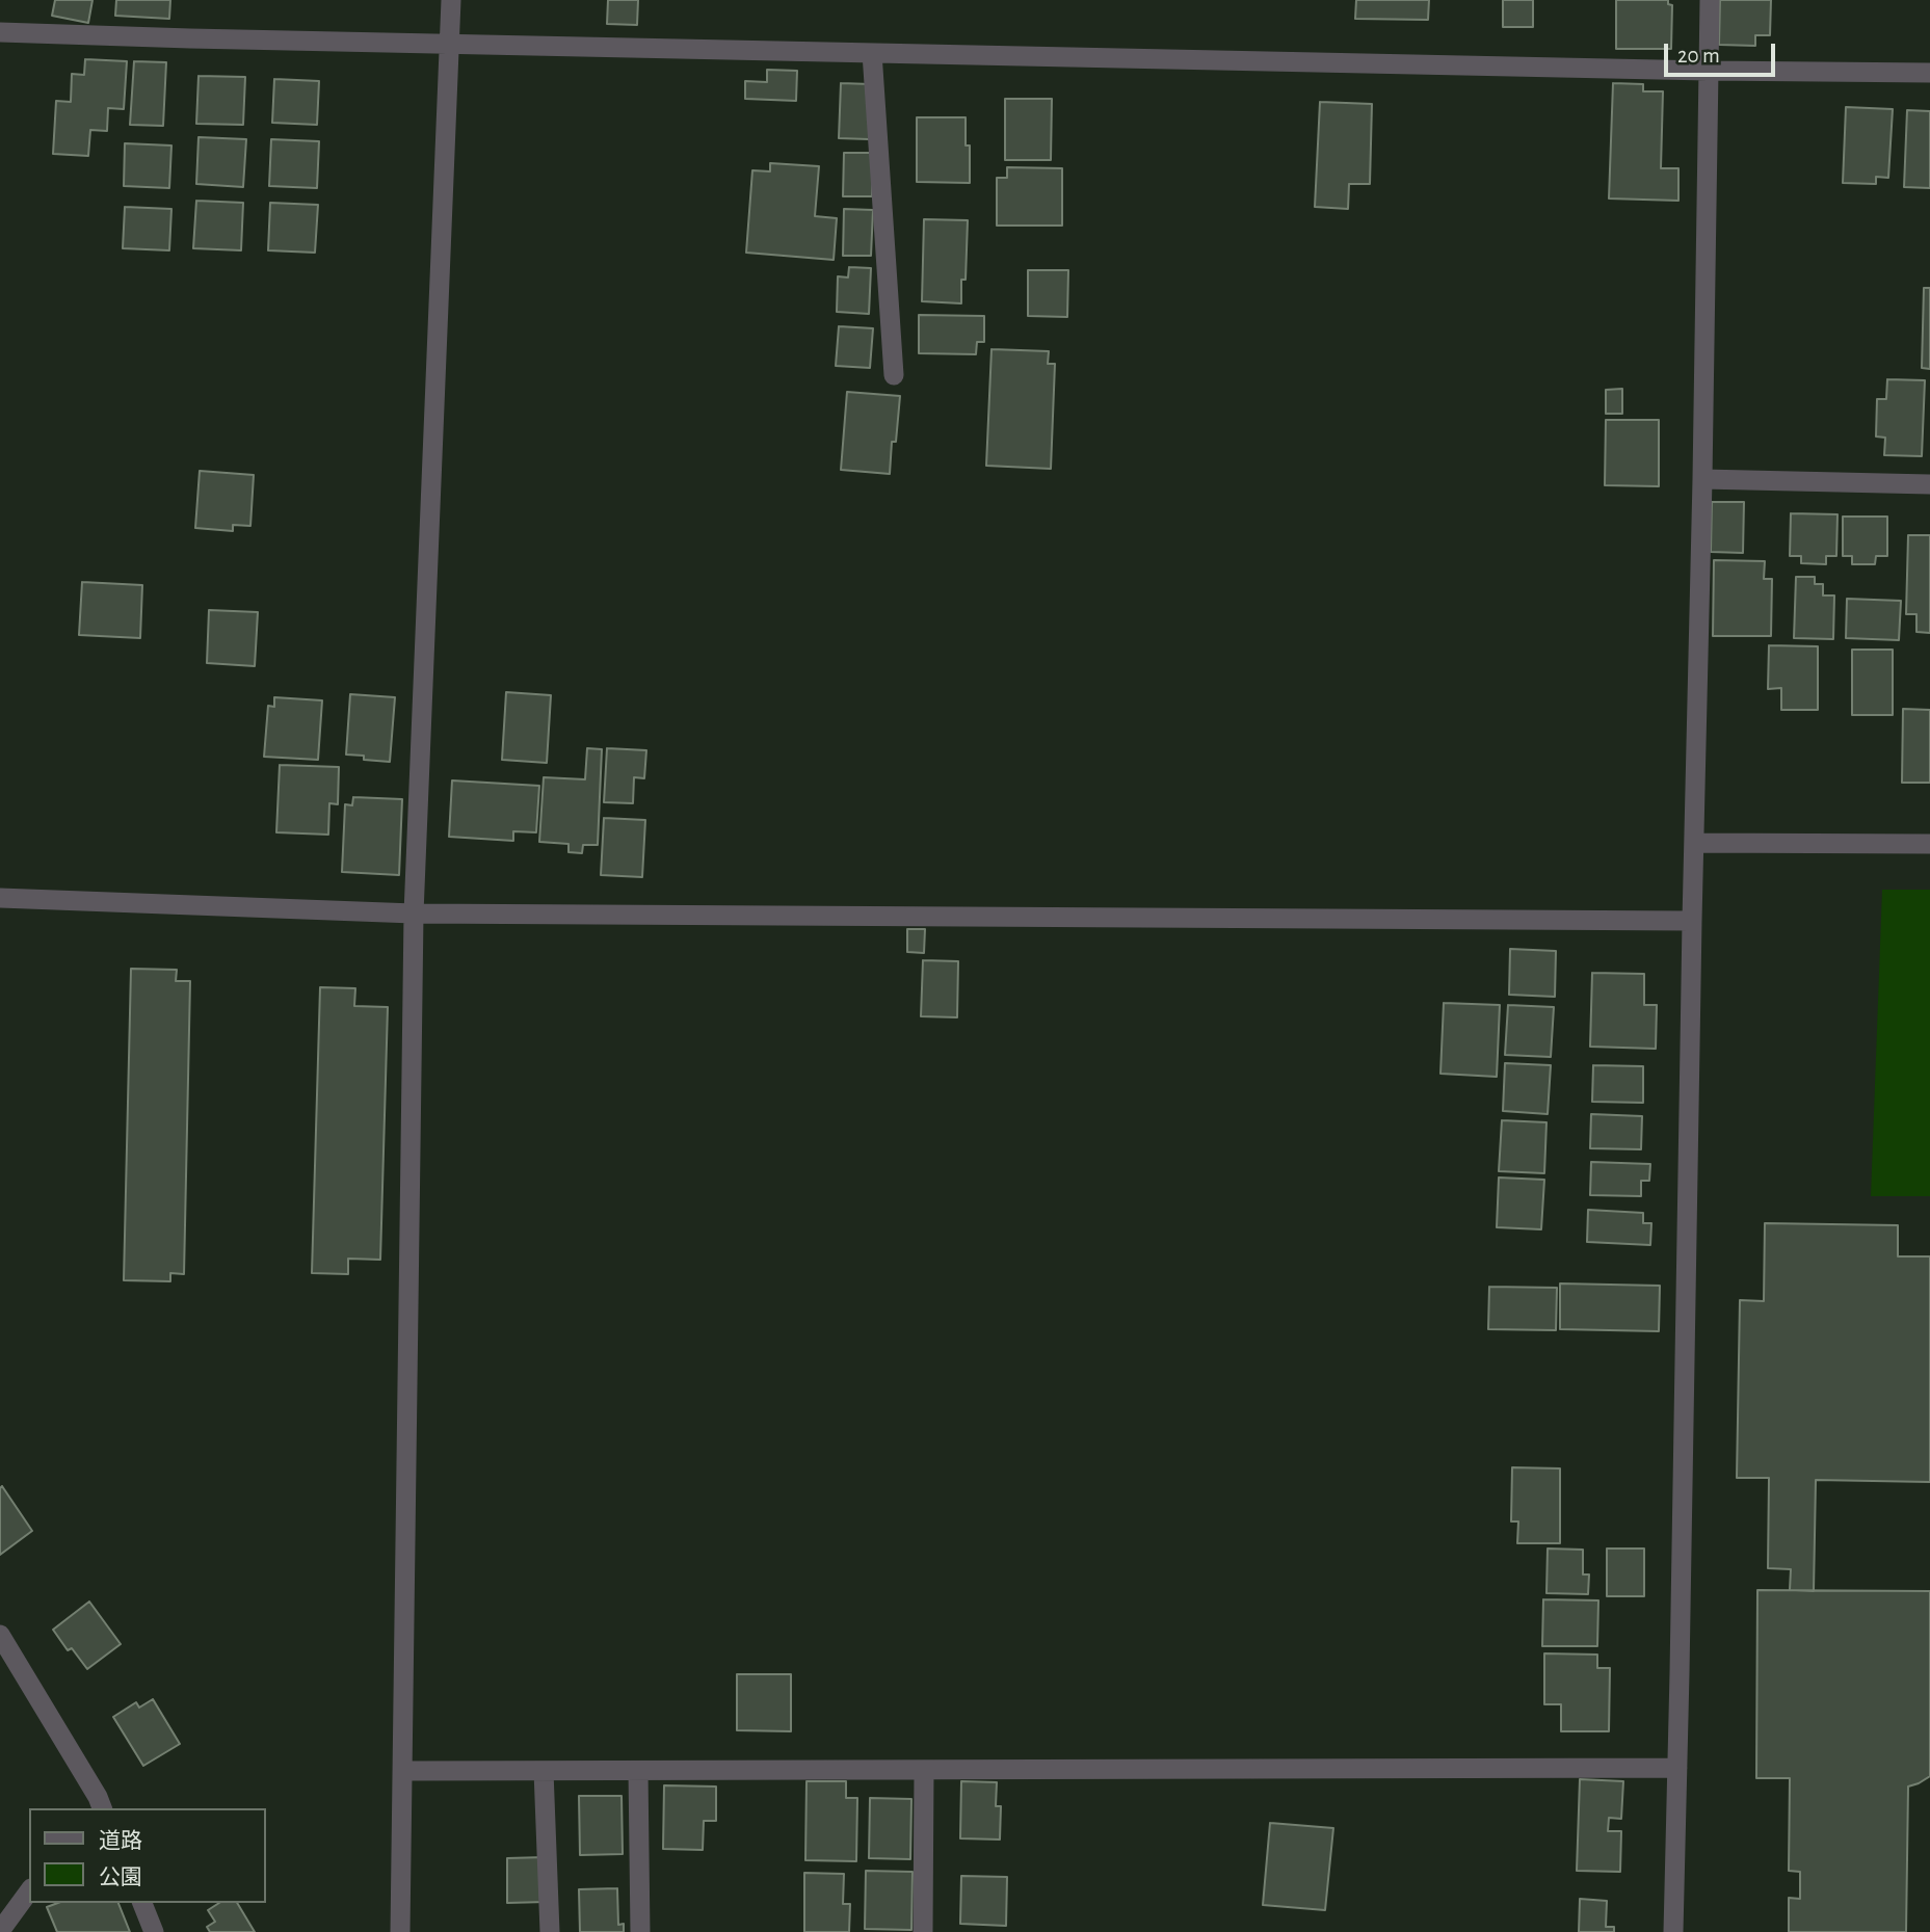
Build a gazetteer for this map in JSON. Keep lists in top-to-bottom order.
{
  "legend": ["道路", "公園"],
  "scale_bar": "20 m"
}
